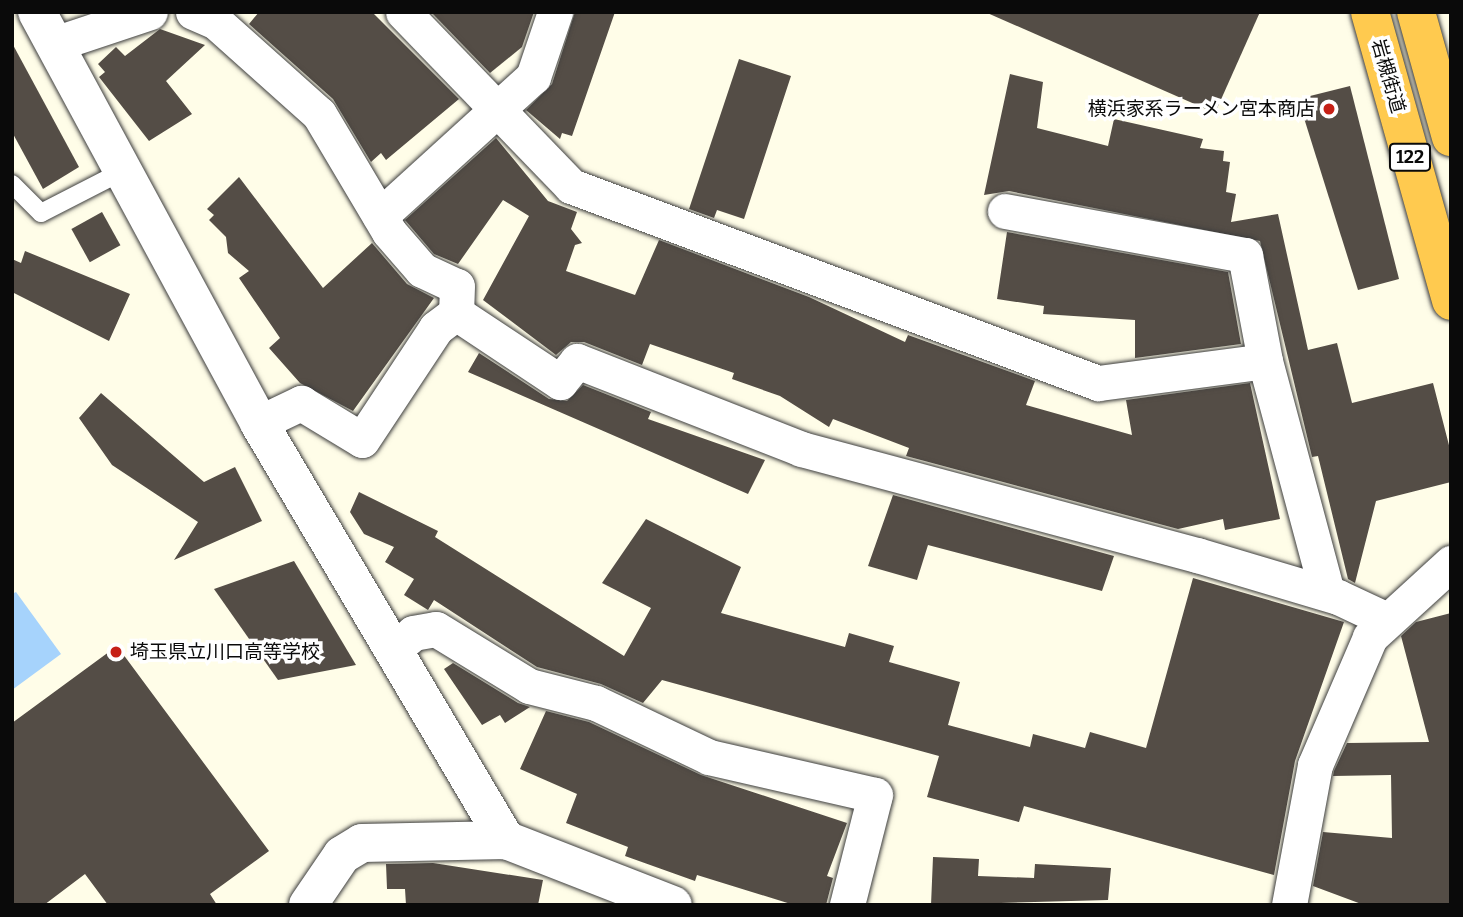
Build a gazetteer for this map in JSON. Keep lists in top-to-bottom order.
{
  "streets": {
    "highway": ["岩槻街道", "122"]
  },
  "places": ["横浜家系ラーメン宮本商店", "埼玉県立川口高等学校"]
}
